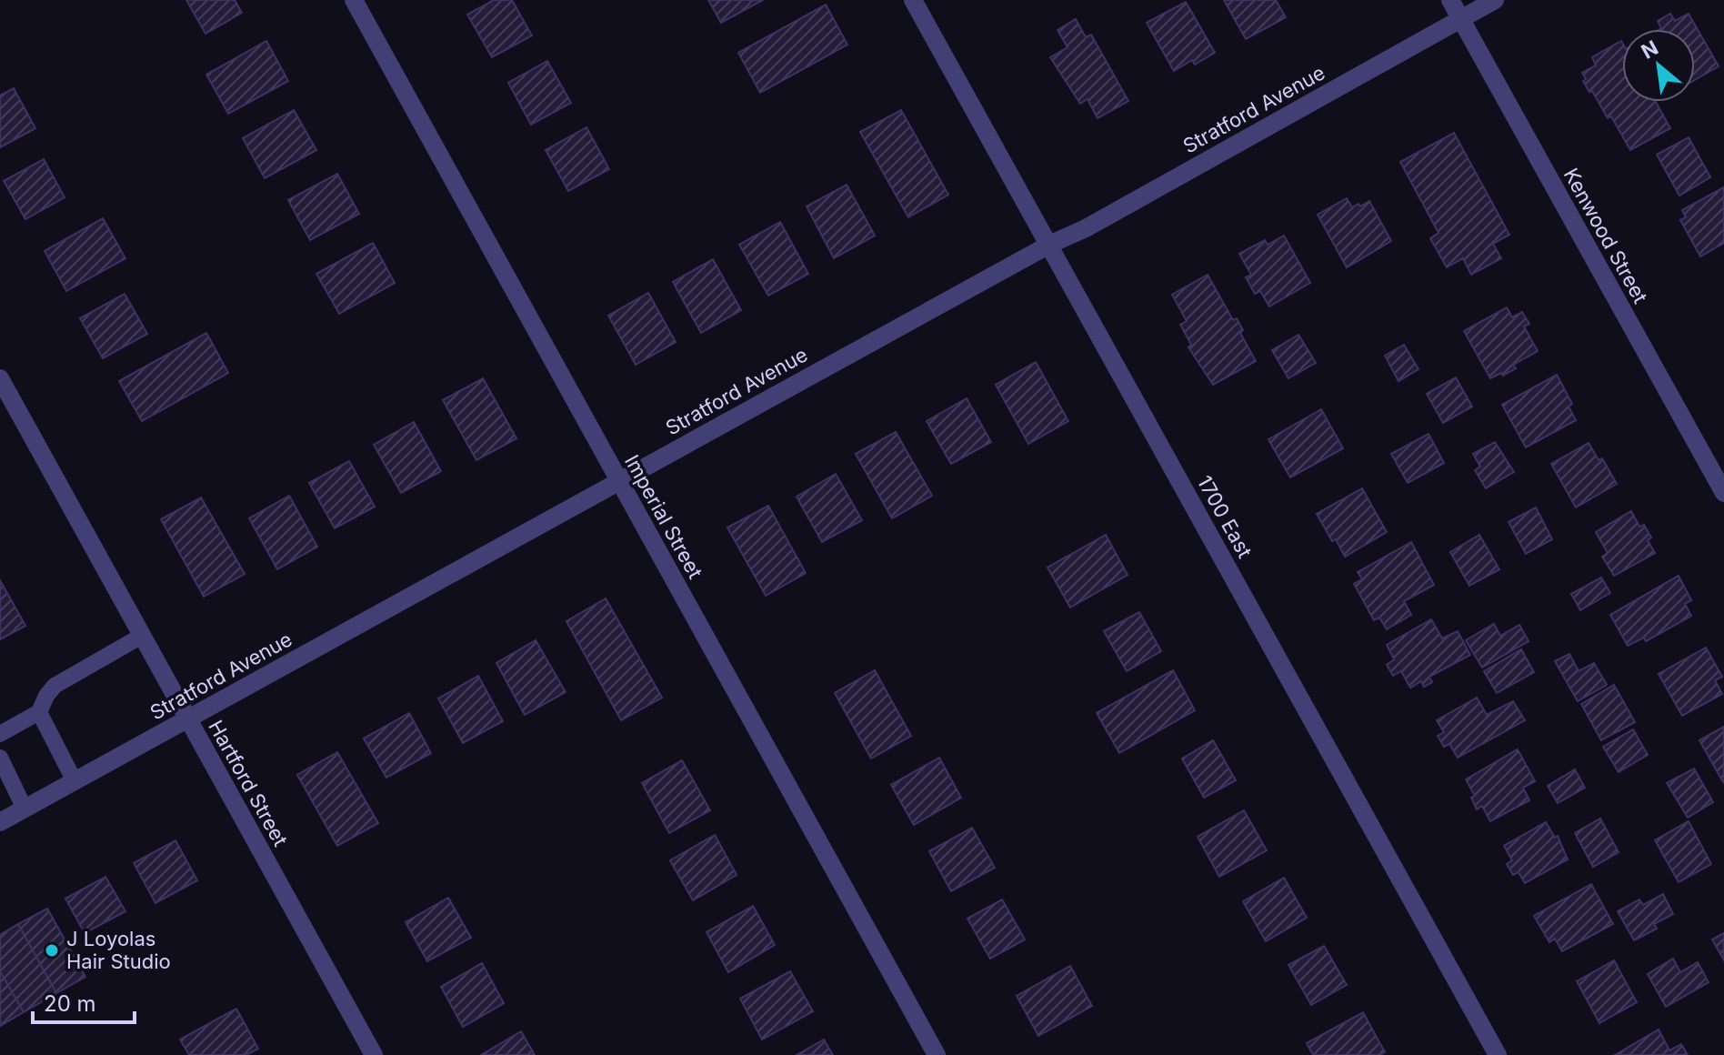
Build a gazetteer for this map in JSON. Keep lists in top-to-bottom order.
{
  "streets": {
    "street": [
      "Stratford Avenue",
      "Kenwood Street",
      "Imperial Street",
      "1700 East",
      "Hartford Street"
    ]
  },
  "crossings": [
    ["Stratford Avenue", "Kenwood Street"],
    ["Stratford Avenue", "Imperial Street"],
    ["Stratford Avenue", "1700 East"],
    ["Stratford Avenue", "Hartford Street"]
  ],
  "places": ["J Loyolas Hair Studio"],
  "scale_bar": "20 m",
  "north": "top left"
}
